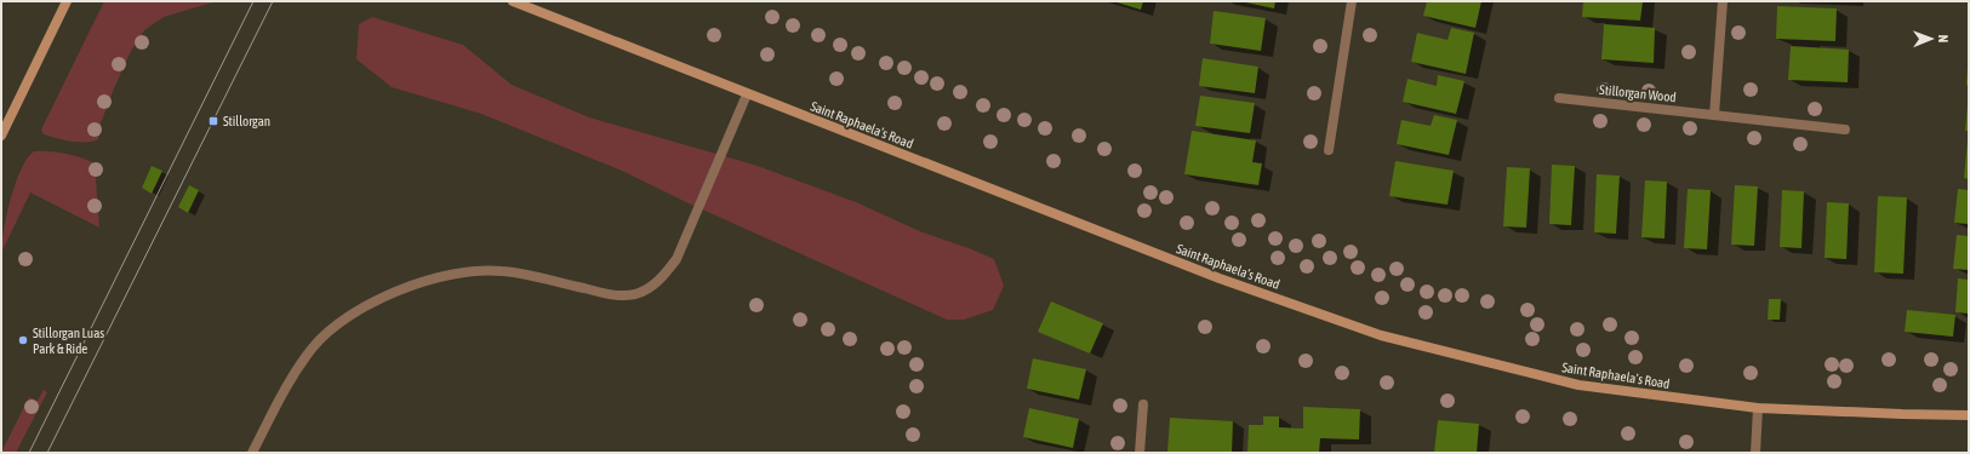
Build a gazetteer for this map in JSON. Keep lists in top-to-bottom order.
{
  "streets": {
    "street": ["Stillorgan Wood", "Saint Raphaela’s Road"]
  },
  "places": {
    "transit": ["Stillorgan"],
    "other": ["Stillorgan Luas Park & Ride"]
  },
  "north": "right"
}
